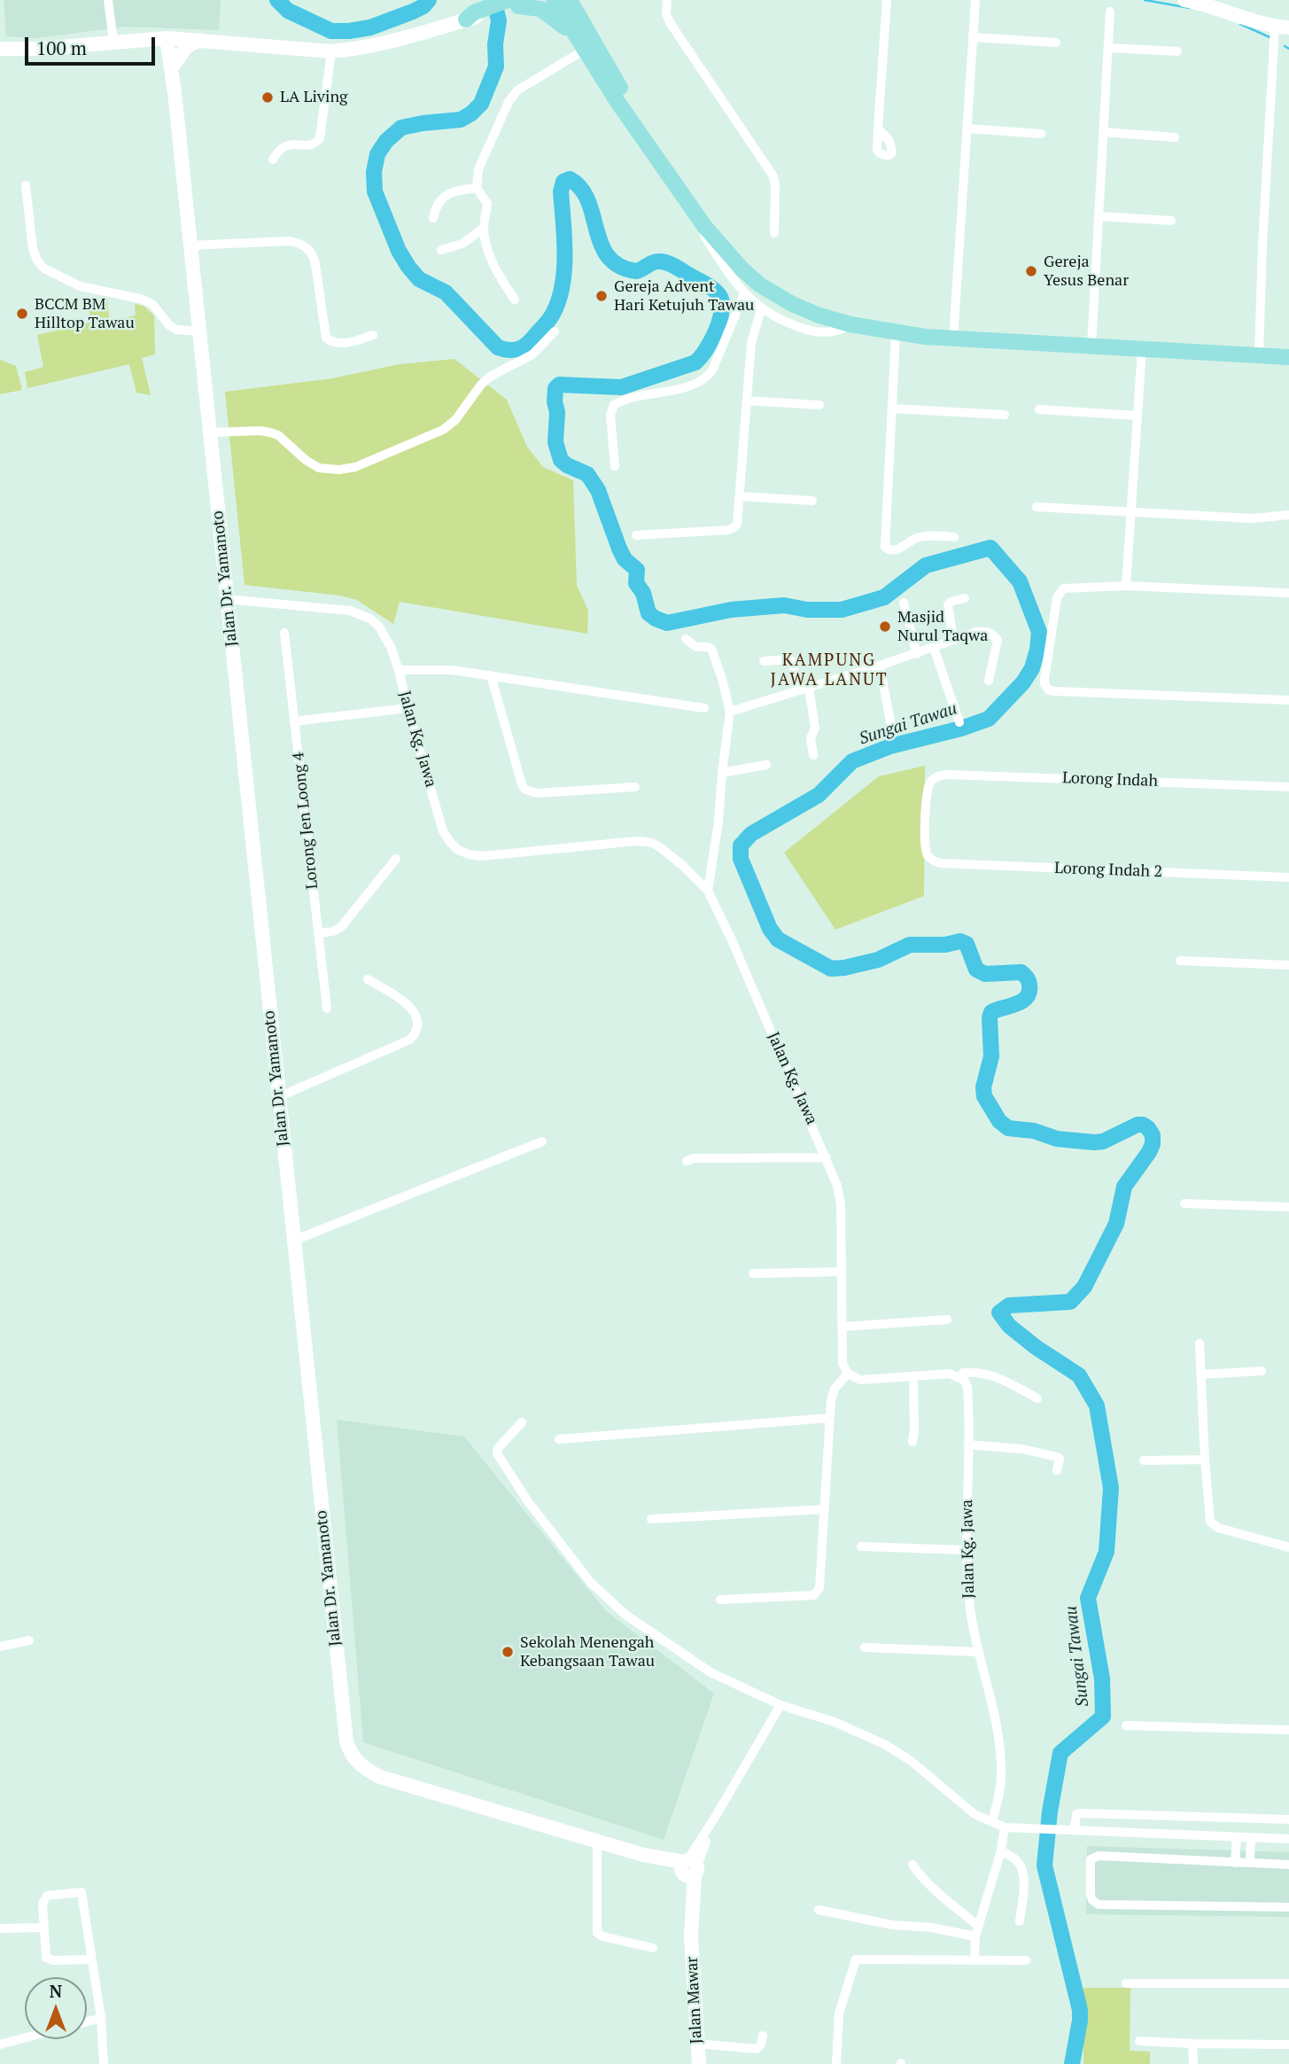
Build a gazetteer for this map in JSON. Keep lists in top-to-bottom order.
{
  "streets": {
    "street": [
      "Jalan Dr. Yamanoto",
      "Jalan Kg. Jawa",
      "Lorong Indah",
      "Lorong Jen Loong 4",
      "Lorong Indah 2",
      "Jalan Mawar"
    ]
  },
  "crossings": [
    ["Jalan Dr. Yamanoto", "Jalan Kg. Jawa"],
    ["Jalan Dr. Yamanoto", "Jalan Mawar"],
    ["Lorong Indah", "Lorong Indah 2"]
  ],
  "districts": ["KAMPUNG JAWA LANUT"],
  "water": ["Sungai Tawau"],
  "places": [
    "LA Living",
    "Gereja Yesus Benar",
    "Gereja Advent Hari Ketujuh Tawau",
    "BCCM BM Hilltop Tawau",
    "Masjid Nurul Taqwa",
    "Sekolah Menengah Kebangsaan Tawau"
  ],
  "scale_bar": "100 m",
  "north": "top"
}
